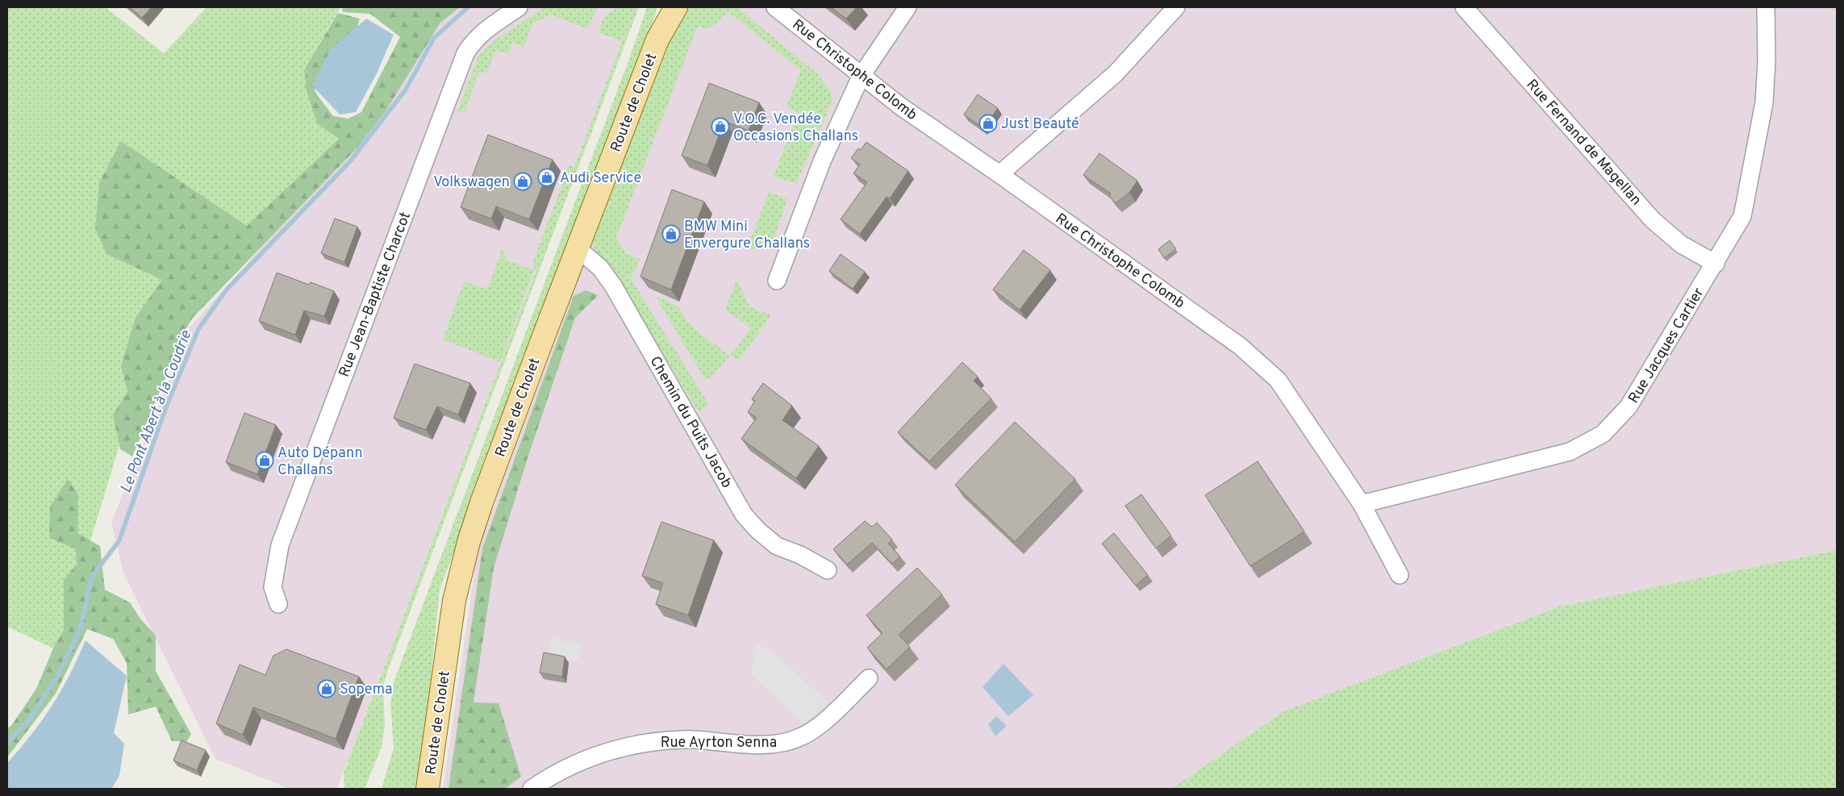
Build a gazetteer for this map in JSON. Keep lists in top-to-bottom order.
{
  "streets": {
    "main road": ["Route de Cholet"],
    "street": [
      "Rue Christophe Colomb",
      "Rue Fernand de Magellan",
      "Rue Jean-Baptiste Charcot",
      "Rue Jacques Cartier",
      "Chemin du Puits Jacob",
      "Rue Ayrton Senna"
    ]
  },
  "crossings": [
    ["Rue Christophe Colomb", "Rue Jacques Cartier"],
    ["Route de Cholet", "Chemin du Puits Jacob"],
    ["Rue Fernand de Magellan", "Rue Jacques Cartier"]
  ],
  "water": ["Le Pont Abert à la Coudrie"],
  "places": {
    "shop": [
      "Just Beauté",
      "V.O.C. Vendée Occasions Challans",
      "Audi Service",
      "Volkswagen",
      "BMW Mini Envergure Challans",
      "Auto Dépann Challans",
      "Sopema"
    ]
  }
}
